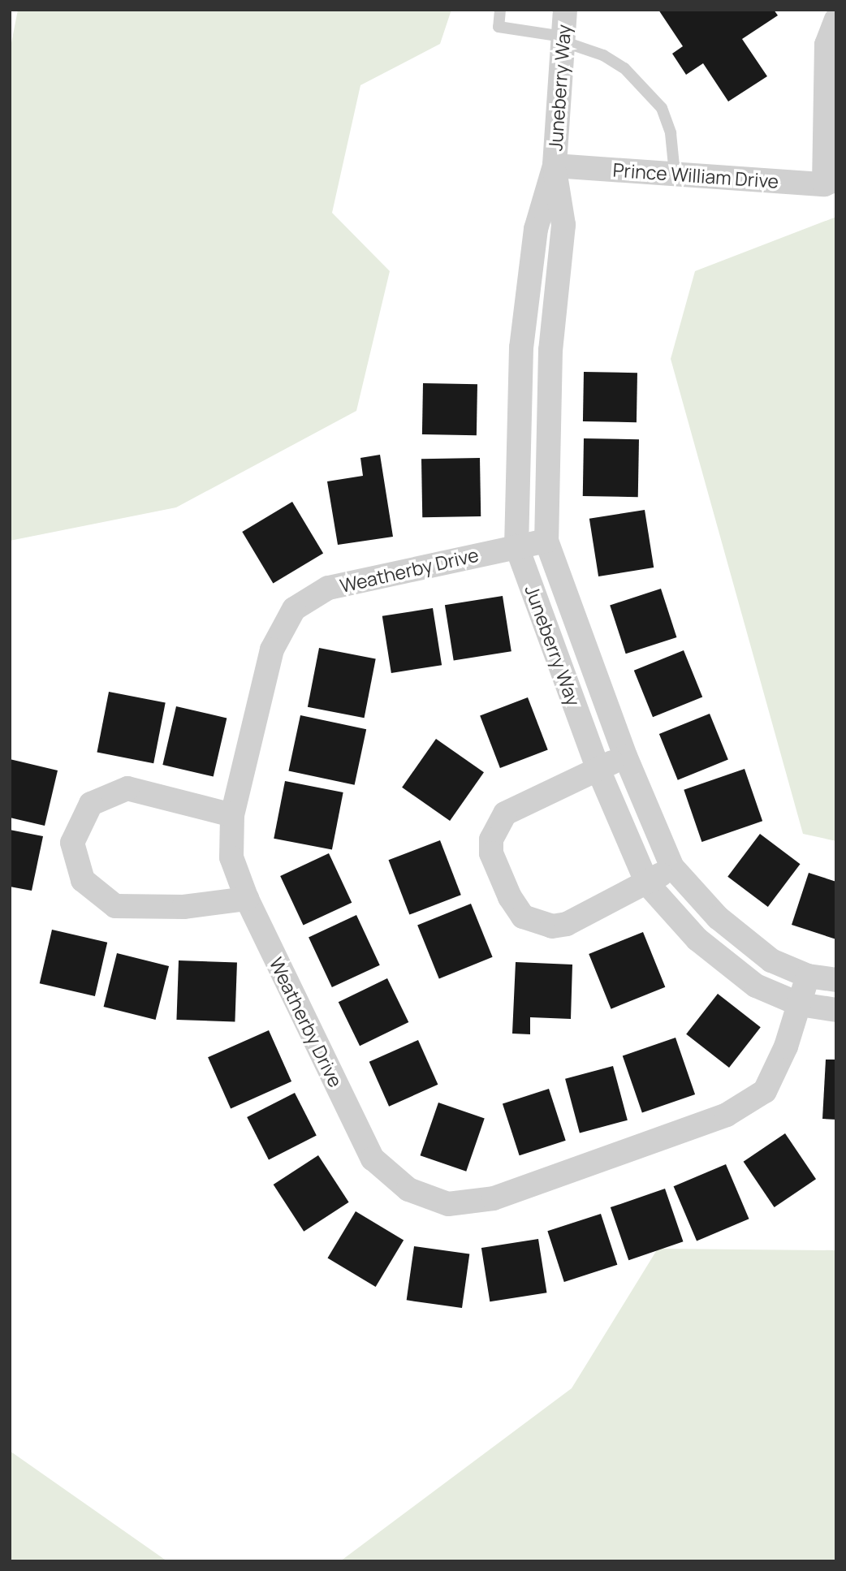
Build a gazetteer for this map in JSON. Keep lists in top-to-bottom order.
{
  "streets": {
    "street": ["Juneberry Way", "Prince William Drive", "Weatherby Drive"]
  },
  "crossings": [
    ["Juneberry Way", "Prince William Drive"],
    ["Juneberry Way", "Weatherby Drive"]
  ]
}
